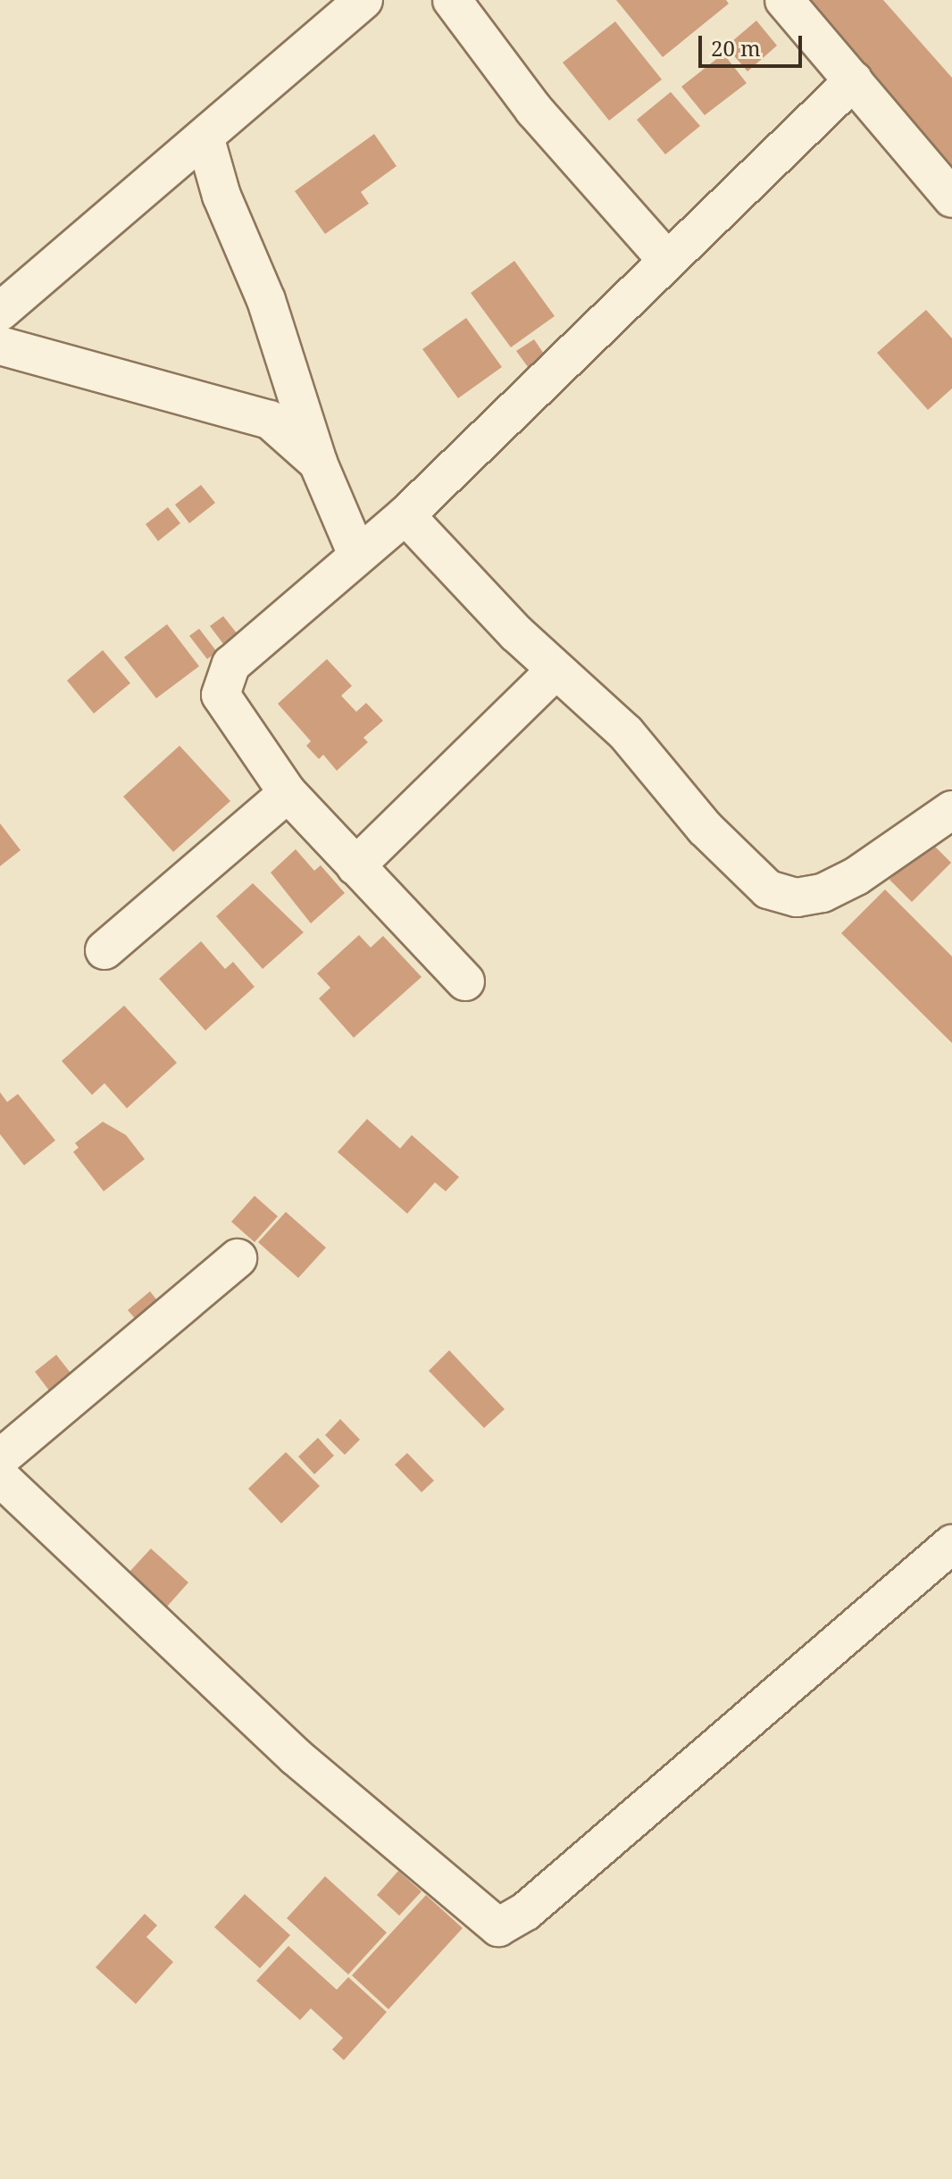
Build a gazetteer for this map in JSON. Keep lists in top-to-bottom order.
{
  "scale_bar": "20 m"
}
